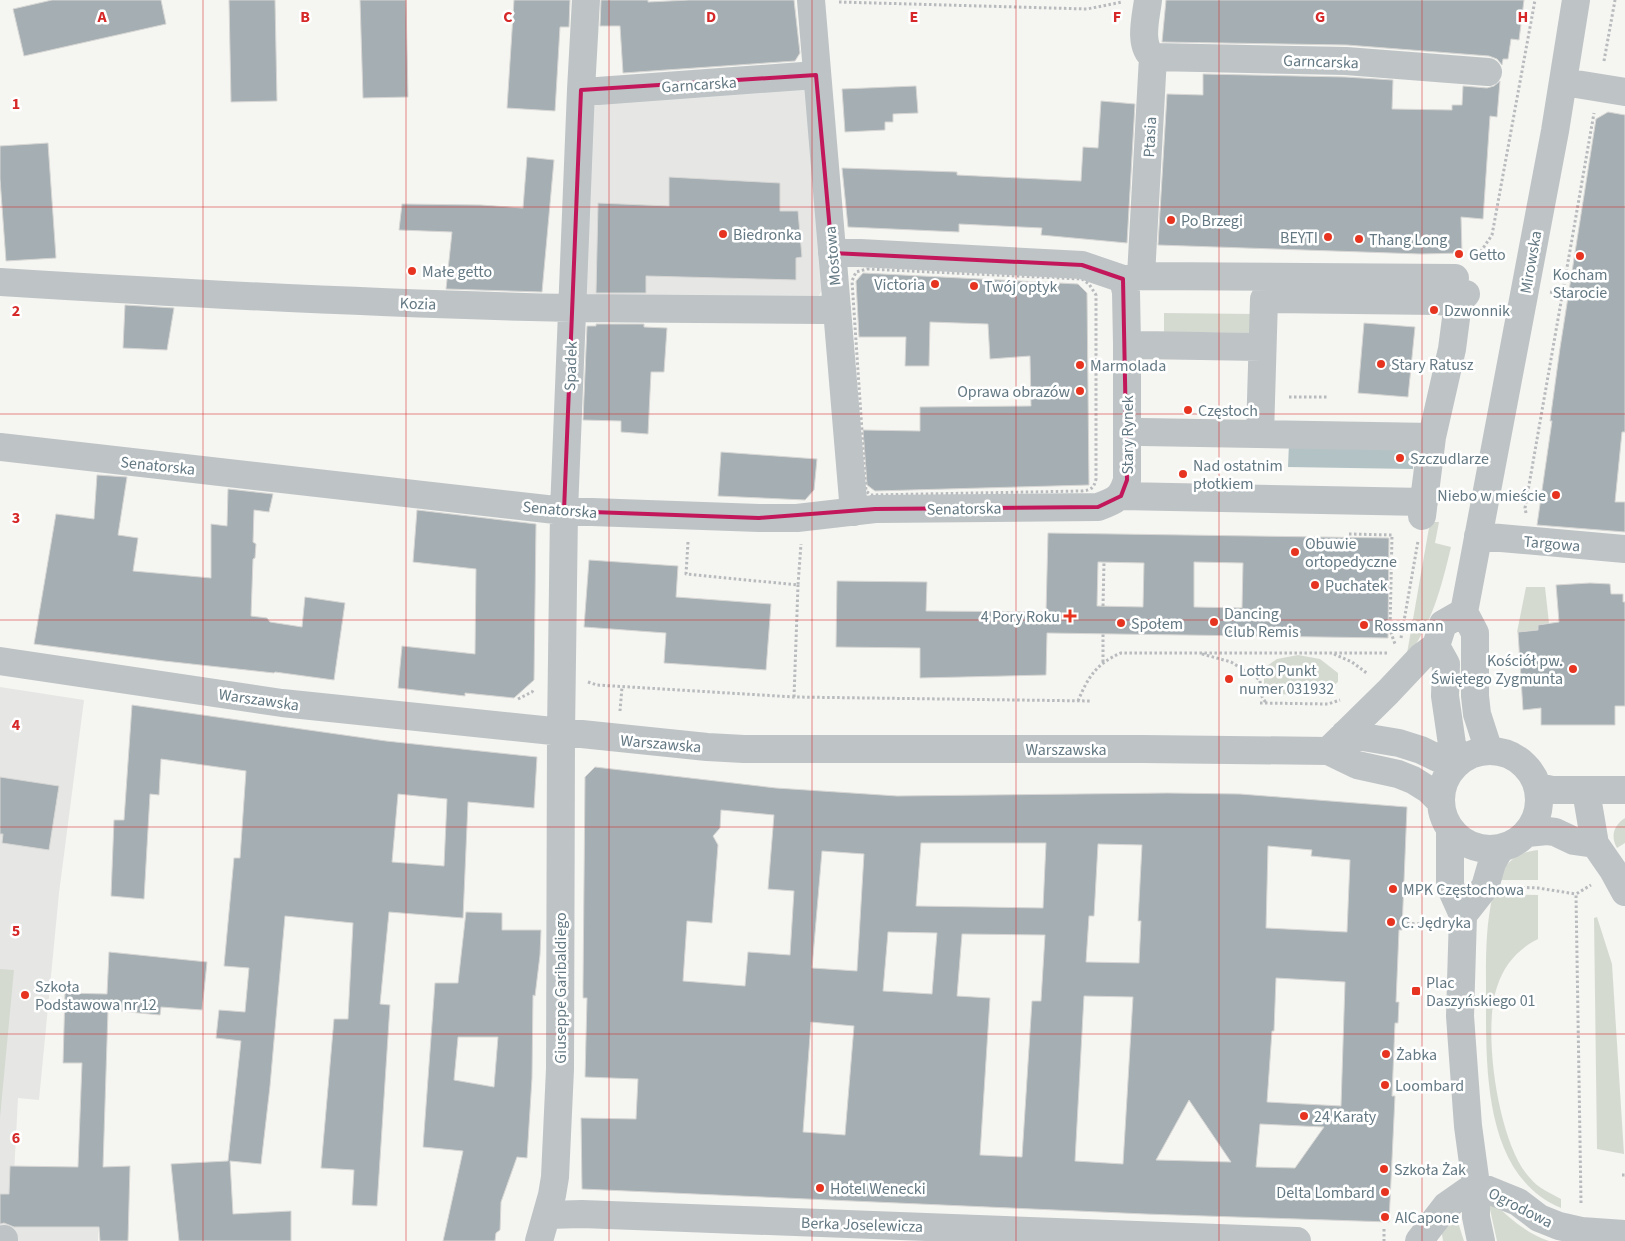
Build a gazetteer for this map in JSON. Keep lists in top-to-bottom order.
{
  "streets": {
    "street": [
      "Garncarska",
      "Ptasia",
      "Mostowa",
      "Mirowska",
      "Kozia",
      "Spadek",
      "Stary Rynek",
      "Senatorska",
      "Targowa",
      "Warszawska",
      "Giuseppe Garibaldiego",
      "Ogrodowa",
      "Berka Joselewicza"
    ]
  },
  "crossings": [
    ["Garncarska", "Ptasia"],
    ["Garncarska", "Mostowa"],
    ["Garncarska", "Spadek"],
    ["Ptasia", "Stary Rynek"],
    ["Mostowa", "Kozia"],
    ["Mostowa", "Senatorska"],
    ["Mirowska", "Targowa"],
    ["Kozia", "Spadek"],
    ["Spadek", "Senatorska"],
    ["Spadek", "Warszawska"],
    ["Spadek", "Giuseppe Garibaldiego"],
    ["Stary Rynek", "Senatorska"],
    ["Warszawska", "Giuseppe Garibaldiego"],
    ["Giuseppe Garibaldiego", "Berka Joselewicza"]
  ],
  "places": {
    "other": [
      "Po Brzegi",
      "Biedronka",
      "BEYTI",
      "Thang Long",
      "Getto",
      "Kocham Starocie",
      "Małe getto",
      "Victoria",
      "Twój optyk",
      "Dzwonnik",
      "Stary Ratusz",
      "Marmolada",
      "Oprawa obrazów",
      "Częstoch",
      "Szczudlarze",
      "Nad ostatnim płotkiem",
      "Niebo w mieście",
      "Obuwie ortopedyczne",
      "Puchatek",
      "Dancing Club Remis",
      "Społem",
      "Rossmann",
      "Kościół pw. Świętego Zygmunta",
      "Lotto Punkt numer 031932",
      "MPK Częstochowa",
      "C. Jędryka",
      "Szkoła Podstawowa nr 12",
      "Żabka",
      "Loombard",
      "24 Karaty",
      "Szkoła Żak",
      "Hotel Wenecki",
      "Delta Lombard",
      "AlCapone"
    ],
    "health": ["4 Pory Roku"],
    "transit": ["Plac Daszyńskiego 01"]
  },
  "grid": {
    "columns": [
      "A",
      "B",
      "C",
      "D",
      "E",
      "F",
      "G",
      "H"
    ],
    "rows": [
      "1",
      "2",
      "3",
      "4",
      "5",
      "6"
    ]
  }
}
